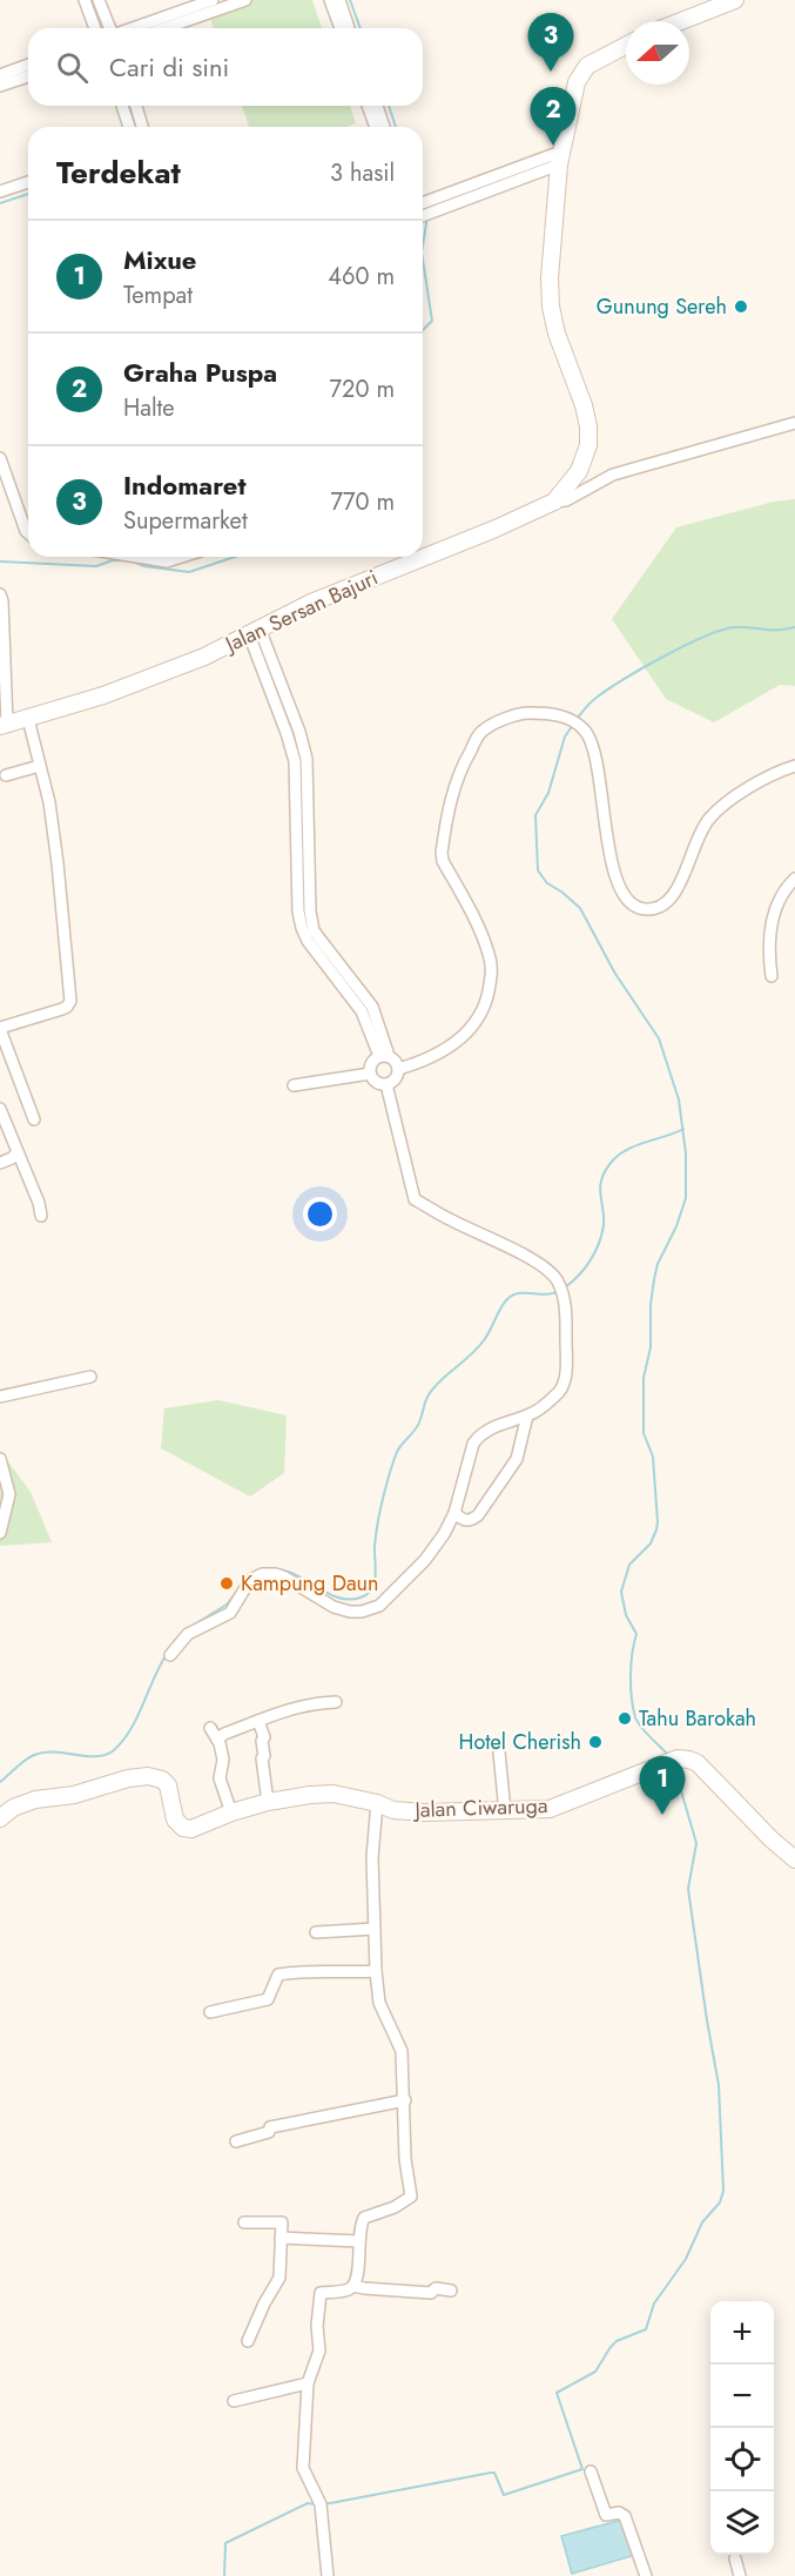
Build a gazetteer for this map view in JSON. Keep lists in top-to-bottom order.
{
  "streets": {
    "main road": ["Jalan Sersan Bajuri", "Jalan Ciwaruga"]
  },
  "places": [
    "Gunung Sereh",
    "Kampung Daun",
    "Tahu Barokah",
    "Hotel Cherish"
  ],
  "north": "left",
  "page": {
    "pins": ["3", "2", "1"],
    "search": "Cari di sini",
    "heading": ["Terdekat", "3 hasil"],
    "list": [
      {
        "mark": "1",
        "name": "Mixue",
        "note": "Tempat",
        "value": "460 m"
      },
      {
        "mark": "2",
        "name": "Graha Puspa",
        "note": "Halte",
        "value": "720 m"
      },
      {
        "mark": "3",
        "name": "Indomaret",
        "note": "Supermarket",
        "value": "770 m"
      }
    ],
    "map_buttons": ["+", "−"]
  }
}
